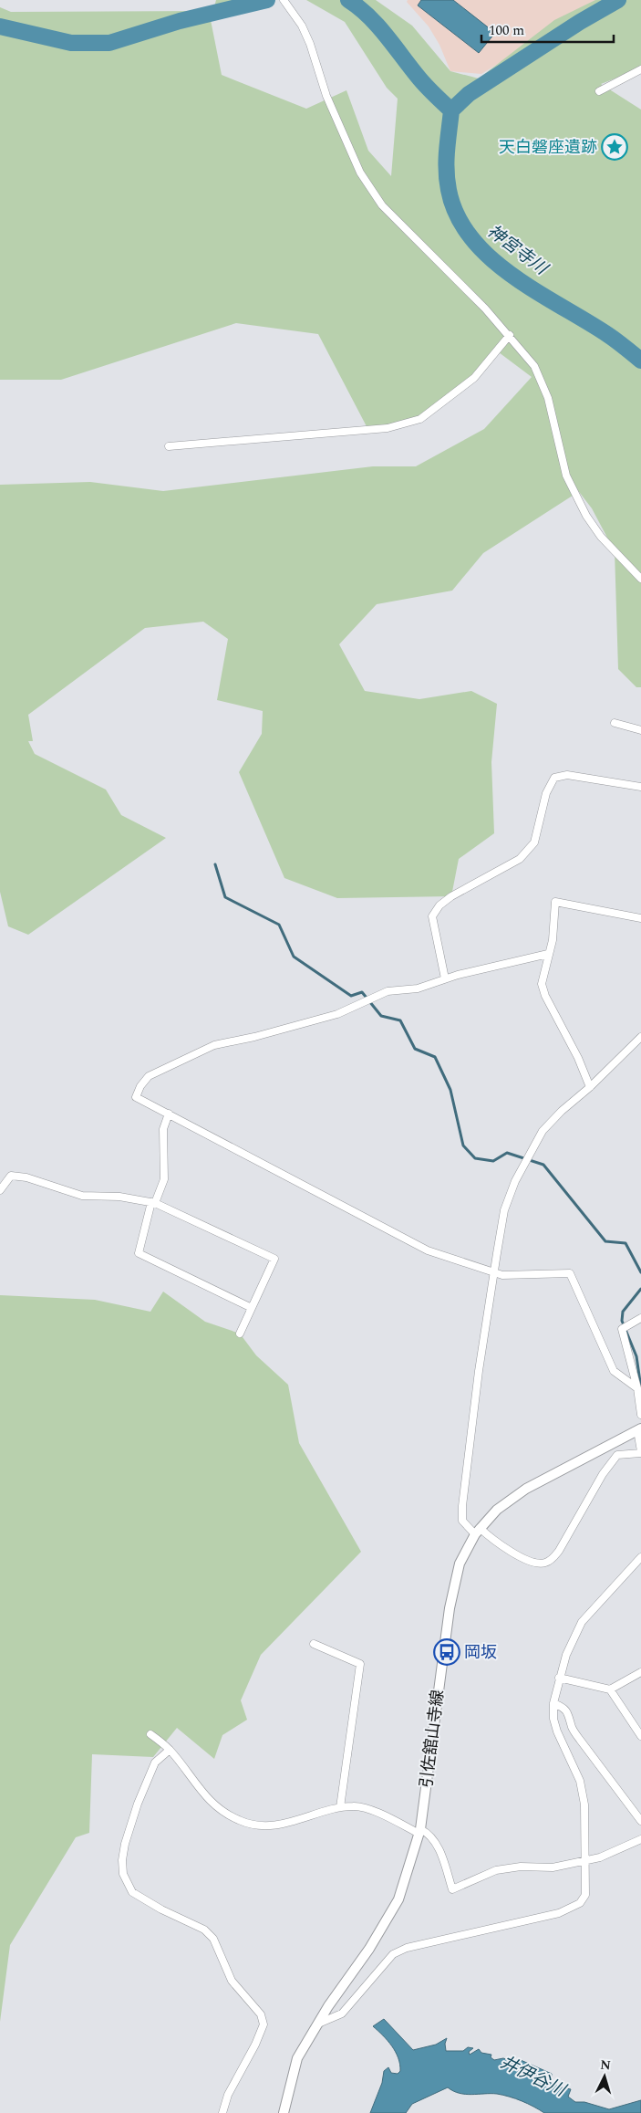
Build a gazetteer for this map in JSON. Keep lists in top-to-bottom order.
{
  "streets": {
    "main road": ["引佐舘山寺線"]
  },
  "water": ["神宮寺川", "井伊谷川"],
  "places": {
    "place": ["天白磐座遺跡"],
    "bus stop": ["岡坂"]
  },
  "scale_bar": "100 m",
  "north": "top"
}
